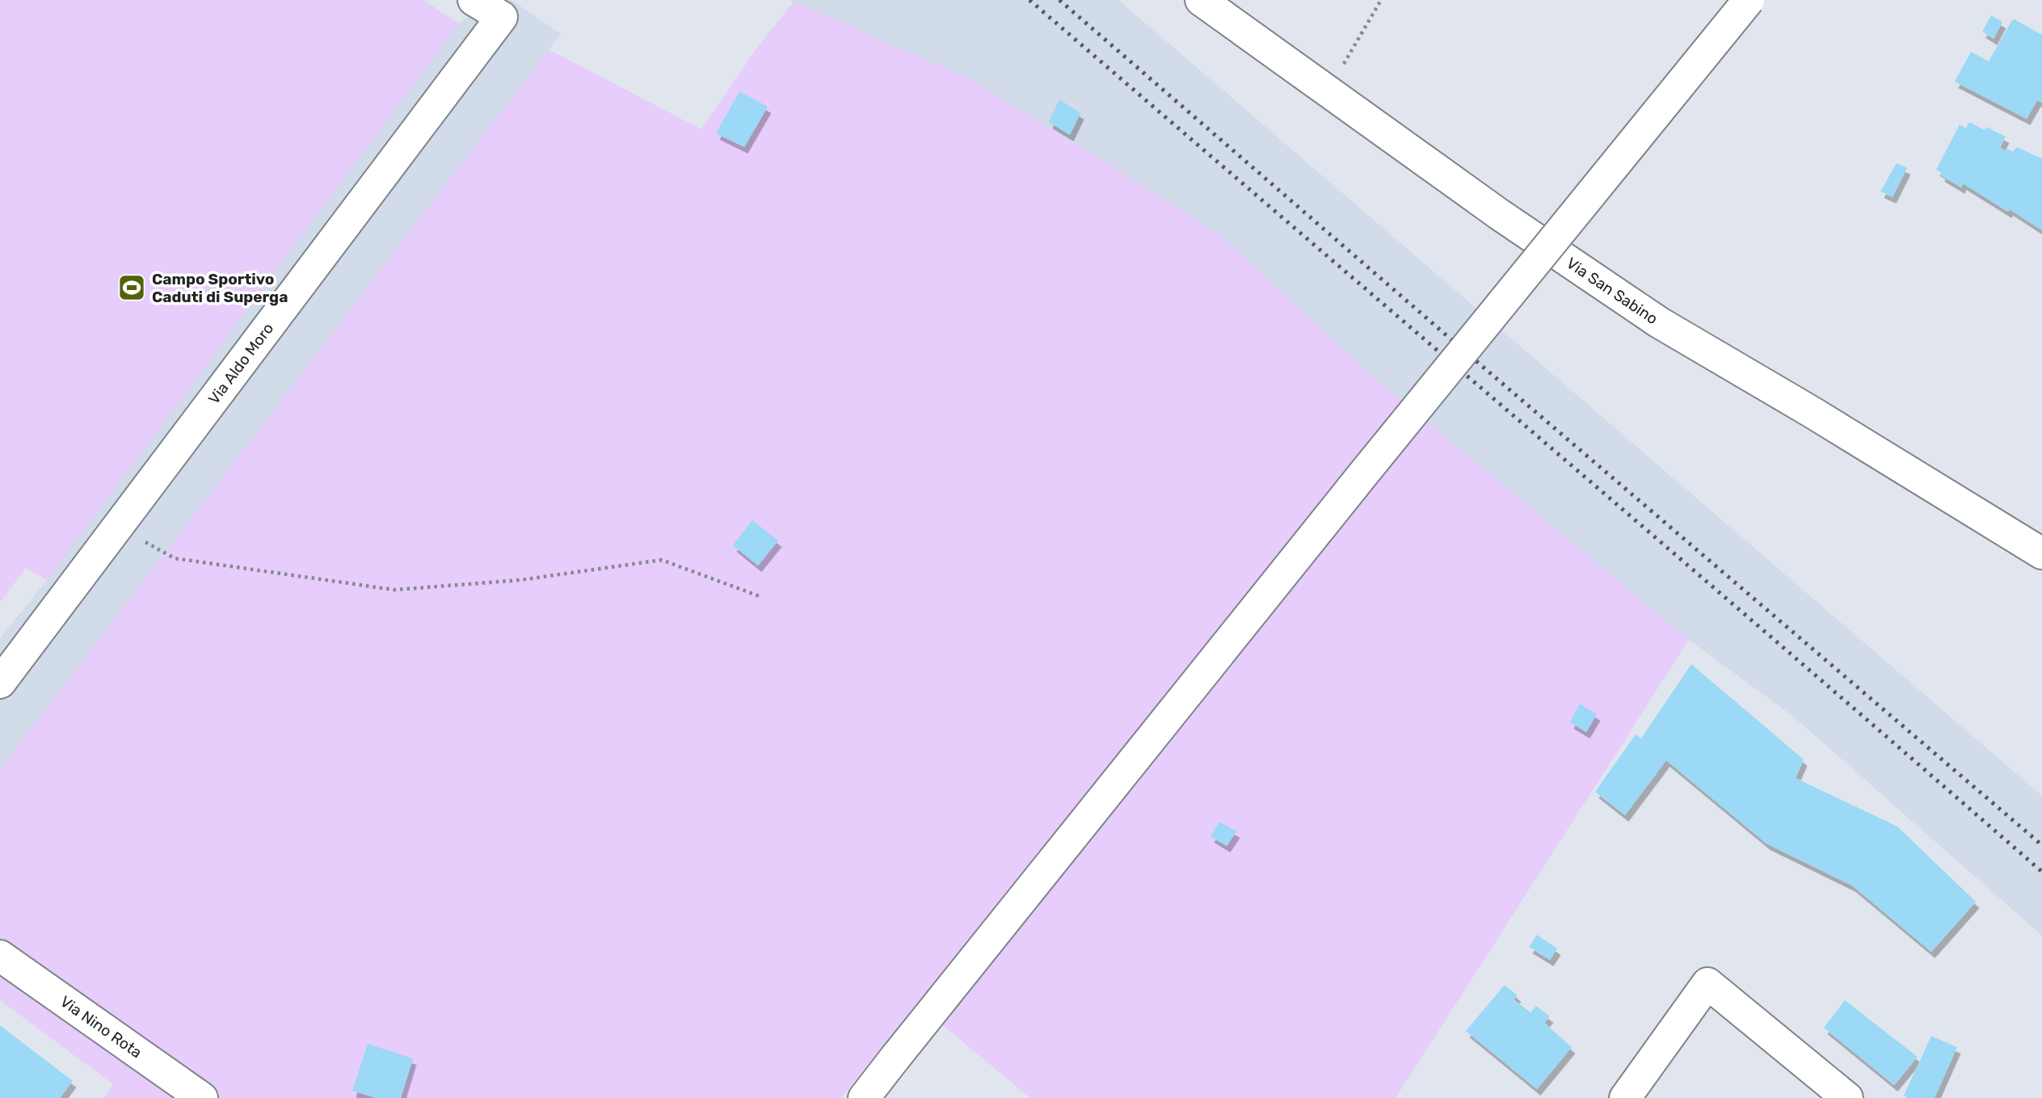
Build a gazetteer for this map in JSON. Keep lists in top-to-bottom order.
{
  "streets": {
    "street": ["Via San Sabino", "Via Aldo Moro", "Via Nino Rota"]
  },
  "places": {
    "sports": ["Campo Sportivo Caduti di Superga"]
  }
}
